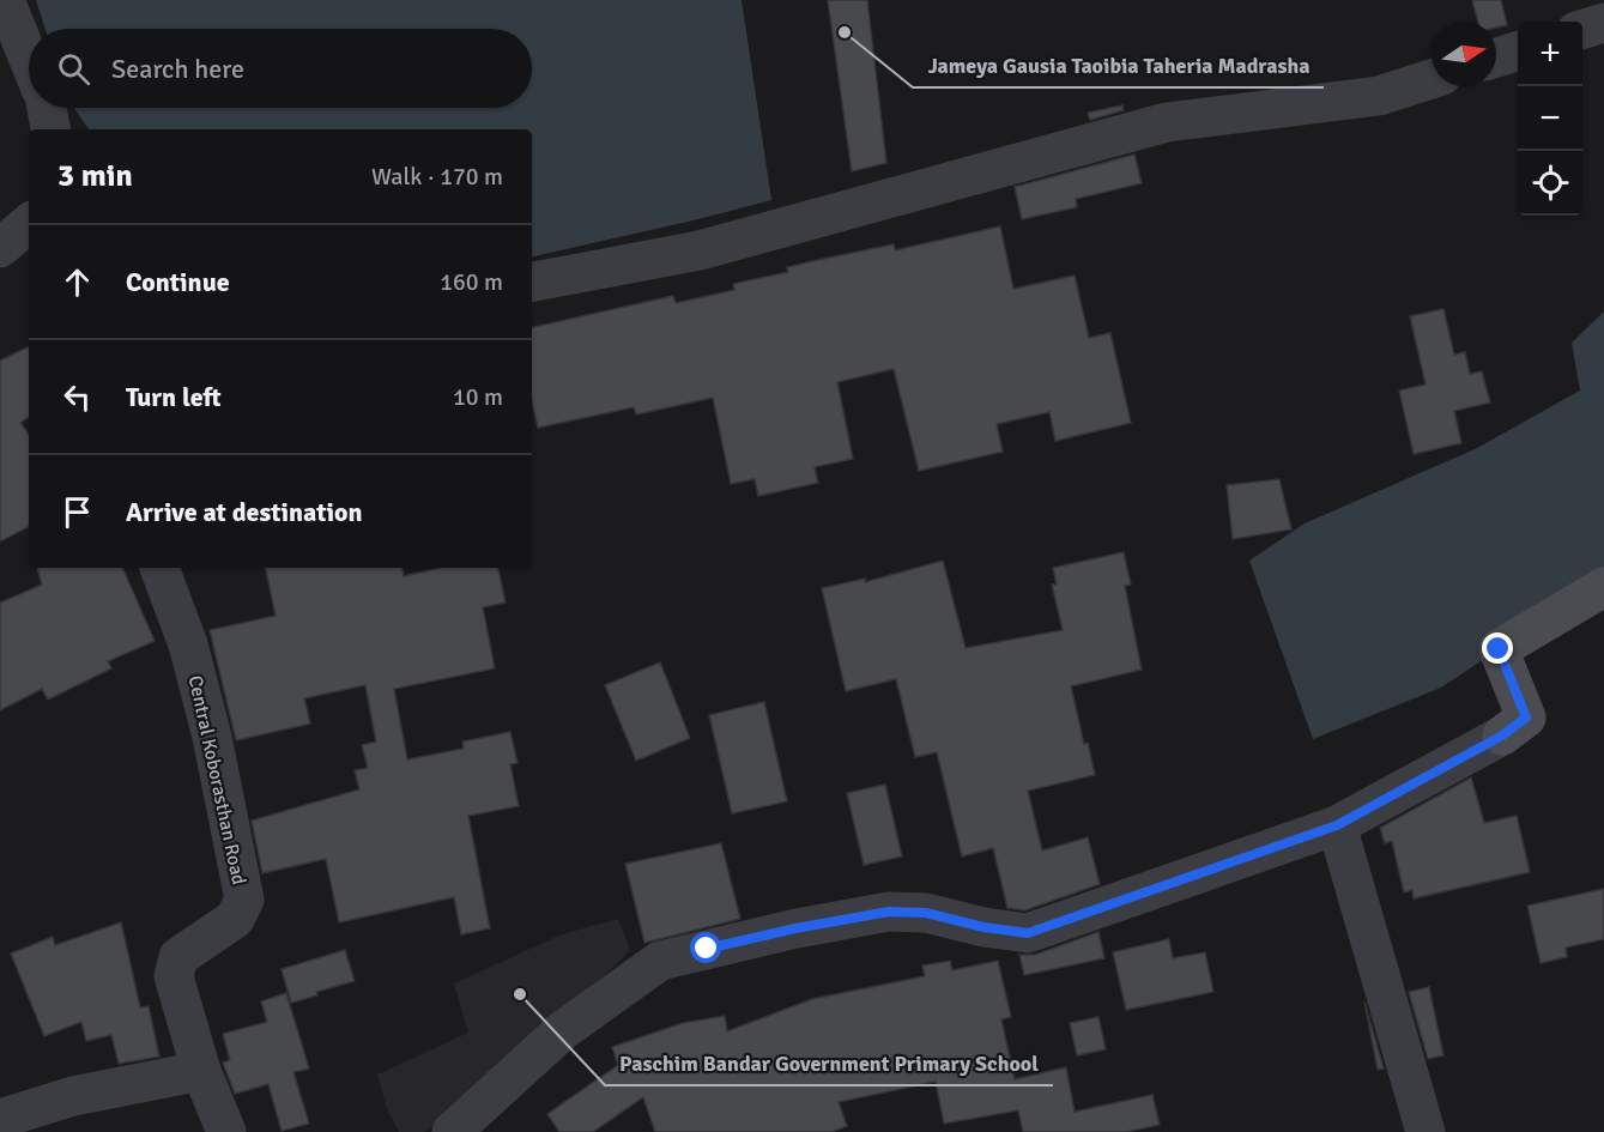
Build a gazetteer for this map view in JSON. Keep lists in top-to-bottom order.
{
  "streets": {
    "street": ["Central Koborasthan Road"]
  },
  "places": ["Jameya Gausia Taoibia Taheria Madrasha", "Paschim Bandar Government Primary School"],
  "north": "right",
  "page": {
    "map_buttons": ["+", "−"],
    "search": "Search here",
    "heading": ["3 min", "Walk · 170 m"],
    "list": [
      ["Continue", "160 m"],
      ["Turn left", "10 m"],
      "Arrive at destination"
    ]
  }
}
